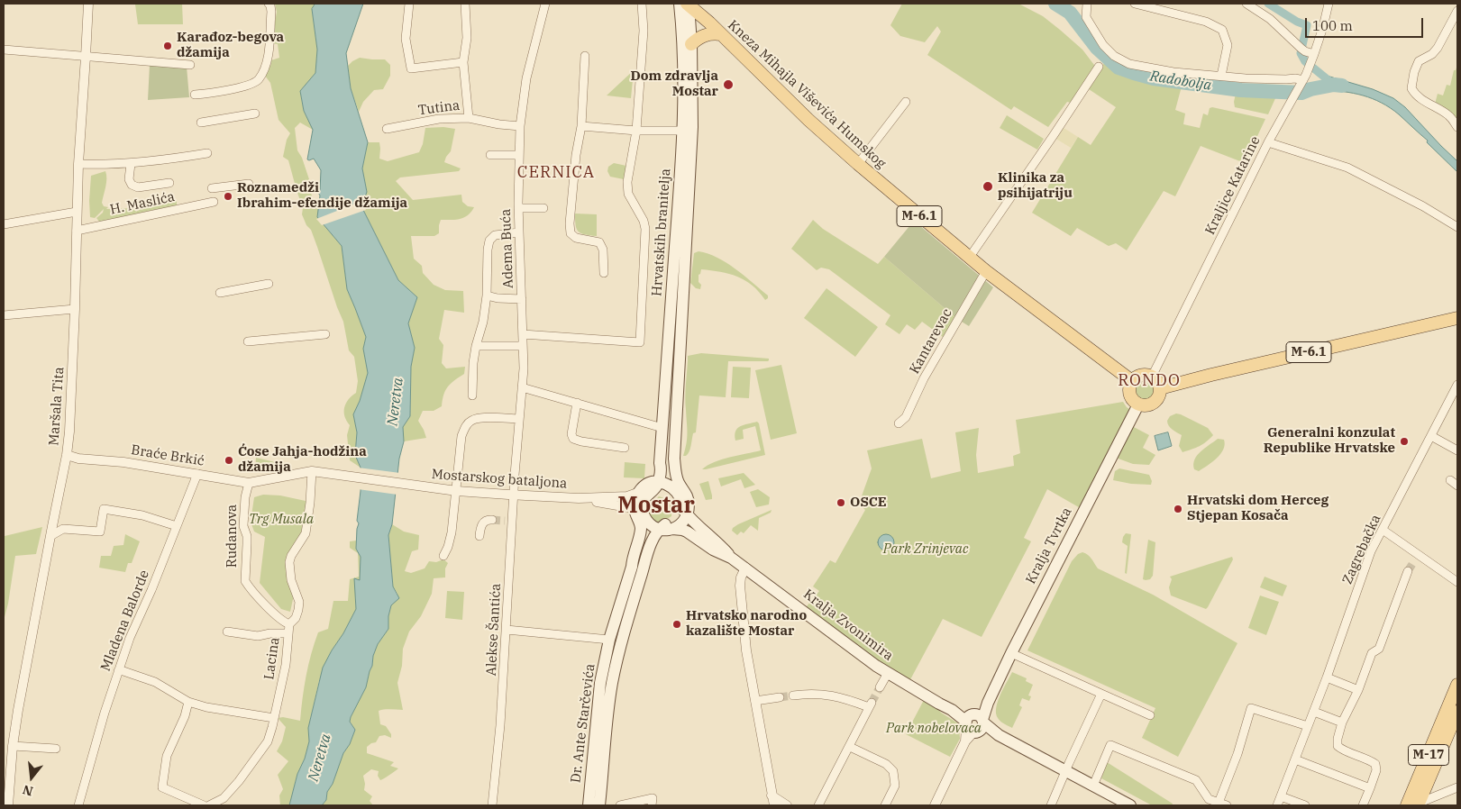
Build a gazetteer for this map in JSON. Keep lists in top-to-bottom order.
{
  "streets": {
    "main road": [
      "Kneza Mihajla Viševića Humskog",
      "M-6.1",
      "Hrvatskih branitelja",
      "Kralja Tvrtka",
      "Kralja Zvonimira",
      "Dr. Ante Starčevića",
      "M-17"
    ],
    "street": [
      "Tutina",
      "Kraljice Katarine",
      "H. Maslića",
      "Adema Buća",
      "Kantarevac",
      "Maršala Tita",
      "Braće Brkić",
      "Mostarskog bataljona",
      "Rudanova",
      "Zagrebačka",
      "Mladena Balorde",
      "Alekse Šantića",
      "Lacina"
    ]
  },
  "crossings": [
    ["Kneza Mihajla Viševića Humskog", "Kraljice Katarine"],
    ["Kneza Mihajla Viševića Humskog", "M-6.1"],
    ["Kneza Mihajla Viševića Humskog", "Hrvatskih branitelja"],
    ["Kneza Mihajla Viševića Humskog", "Kantarevac"],
    ["Kneza Mihajla Viševića Humskog", "Kralja Tvrtka"],
    ["Tutina", "Adema Buća"],
    ["Kraljice Katarine", "M-6.1"],
    ["Kraljice Katarine", "Kralja Tvrtka"],
    ["H. Maslića", "Maršala Tita"],
    ["M-6.1", "Kralja Tvrtka"],
    ["Adema Buća", "Mostarskog bataljona"],
    ["Adema Buća", "Alekse Šantića"],
    ["Maršala Tita", "Braće Brkić"],
    ["Braće Brkić", "Mostarskog bataljona"],
    ["Braće Brkić", "Rudanova"],
    ["Braće Brkić", "Mladena Balorde"],
    ["Braće Brkić", "Lacina"],
    ["Mostarskog bataljona", "Kralja Zvonimira"],
    ["Mostarskog bataljona", "Alekse Šantića"],
    ["Mostarskog bataljona", "Dr. Ante Starčevića"],
    ["Rudanova", "Lacina"],
    ["Kralja Tvrtka", "Kralja Zvonimira"],
    ["Kralja Zvonimira", "Dr. Ante Starčevića"]
  ],
  "districts": ["CERNICA", "RONDO", "Mostar"],
  "water": ["Radobolja", "Neretva"],
  "parks": ["Trg Musala", "Park Zrinjevac", "Park nobelovaca"],
  "places": [
    "Karađoz-begova džamija",
    "Dom zdravlja Mostar",
    "Klinika za psihijatriju",
    "Roznamedži Ibrahim-efendije džamija",
    "Generalni konzulat Republike Hrvatske",
    "Ćose Jahja-hodžina džamija",
    "OSCE",
    "Hrvatski dom Herceg Stjepan Kosača",
    "Hrvatsko narodno kazalište Mostar"
  ],
  "scale_bar": "100 m",
  "north": "bottom"
}
